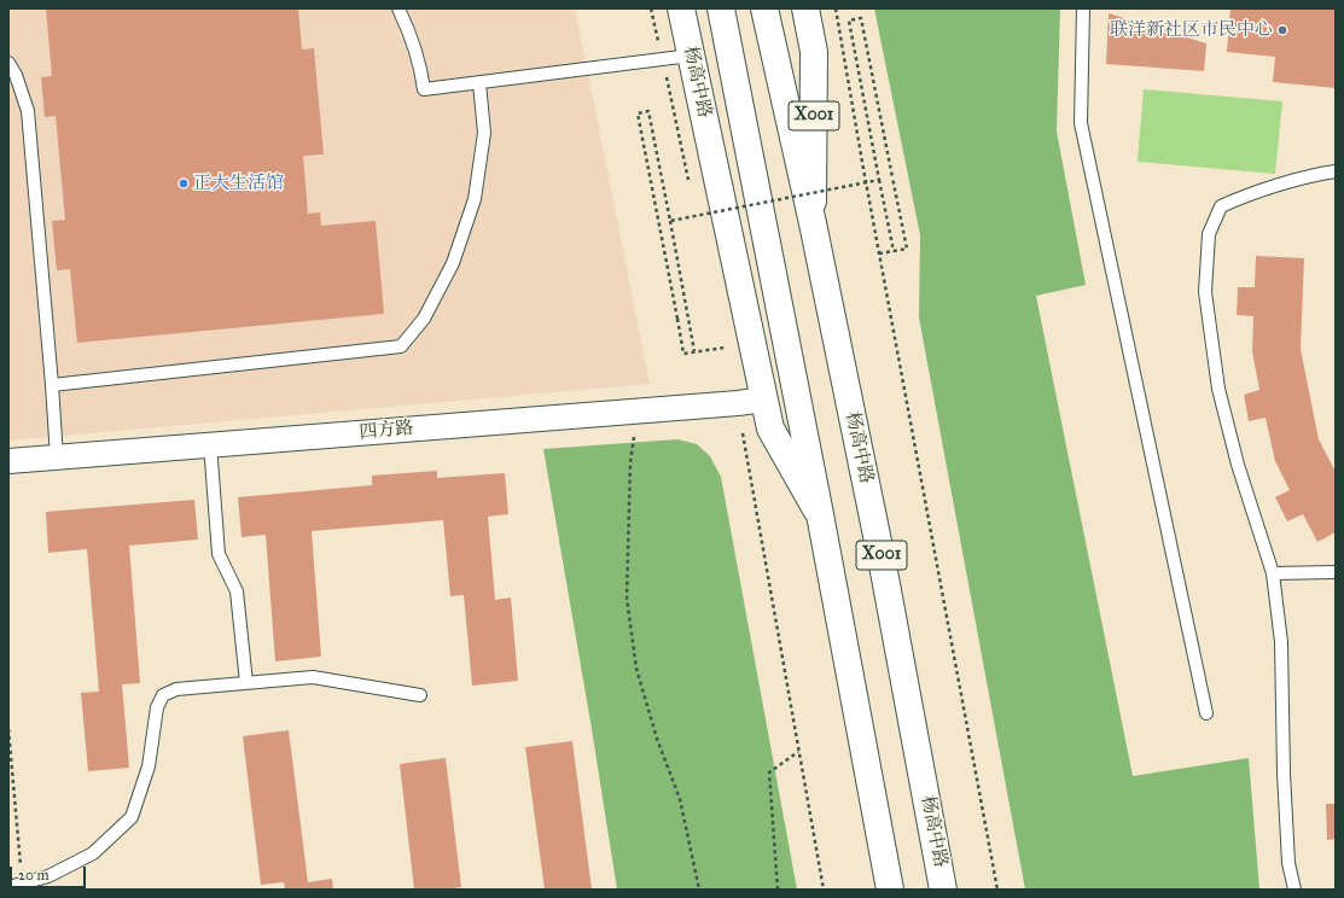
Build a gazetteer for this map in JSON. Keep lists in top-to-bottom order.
{
  "streets": {
    "main road": ["杨高中路", "X001"],
    "street": ["四方路"]
  },
  "crossings": [
    ["杨高中路", "X001"],
    ["杨高中路", "四方路"]
  ],
  "places": ["联洋新社区市民中心", "正大生活馆"],
  "scale_bar": "20 m"
}
